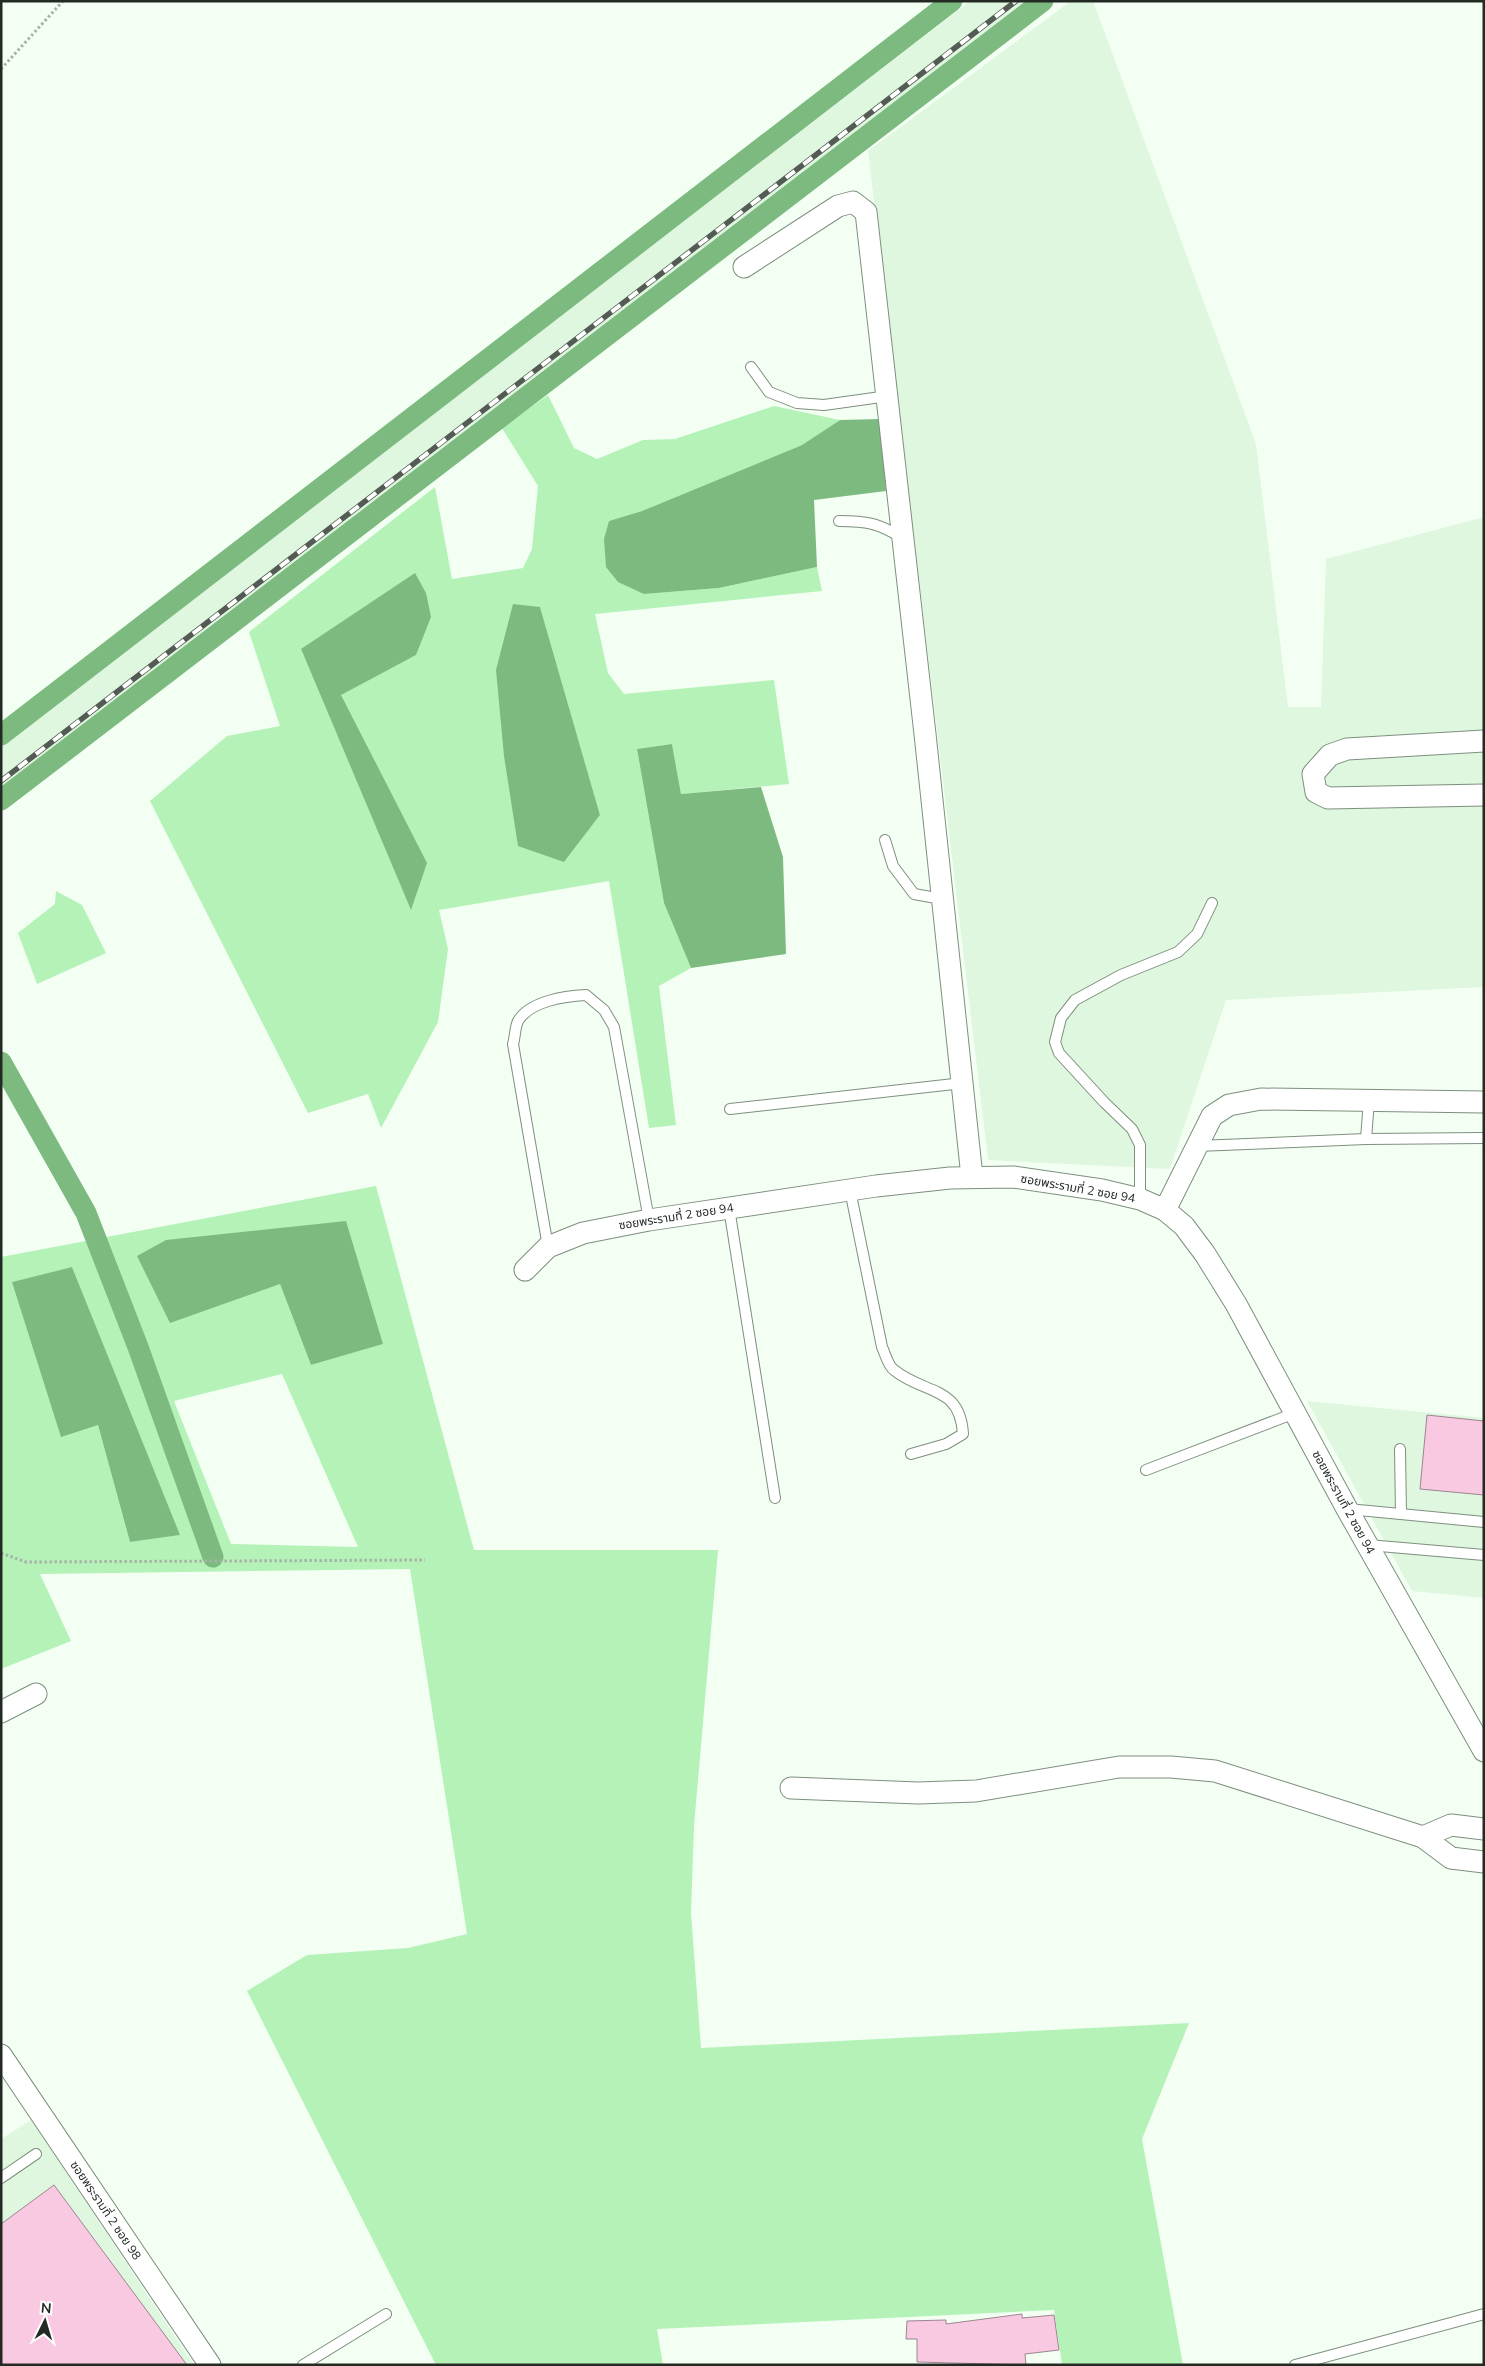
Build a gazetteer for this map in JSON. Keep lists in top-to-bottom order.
{
  "streets": {
    "street": ["ซอยพระรามที่ 2 ซอย 94", "ซอยพระรามที่ 2 ซอย 98"]
  },
  "north": "top"
}
